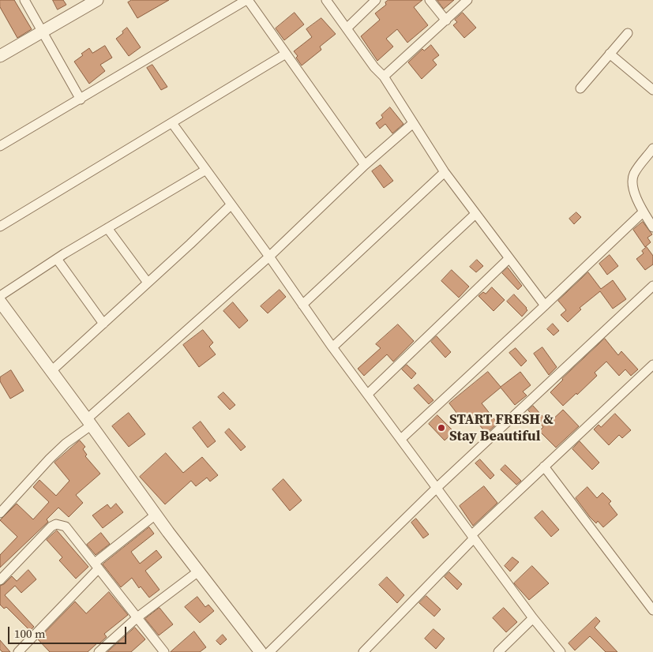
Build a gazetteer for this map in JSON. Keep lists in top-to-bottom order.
{
  "places": ["START FRESH & Stay Beautiful"],
  "scale_bar": "100 m"
}
